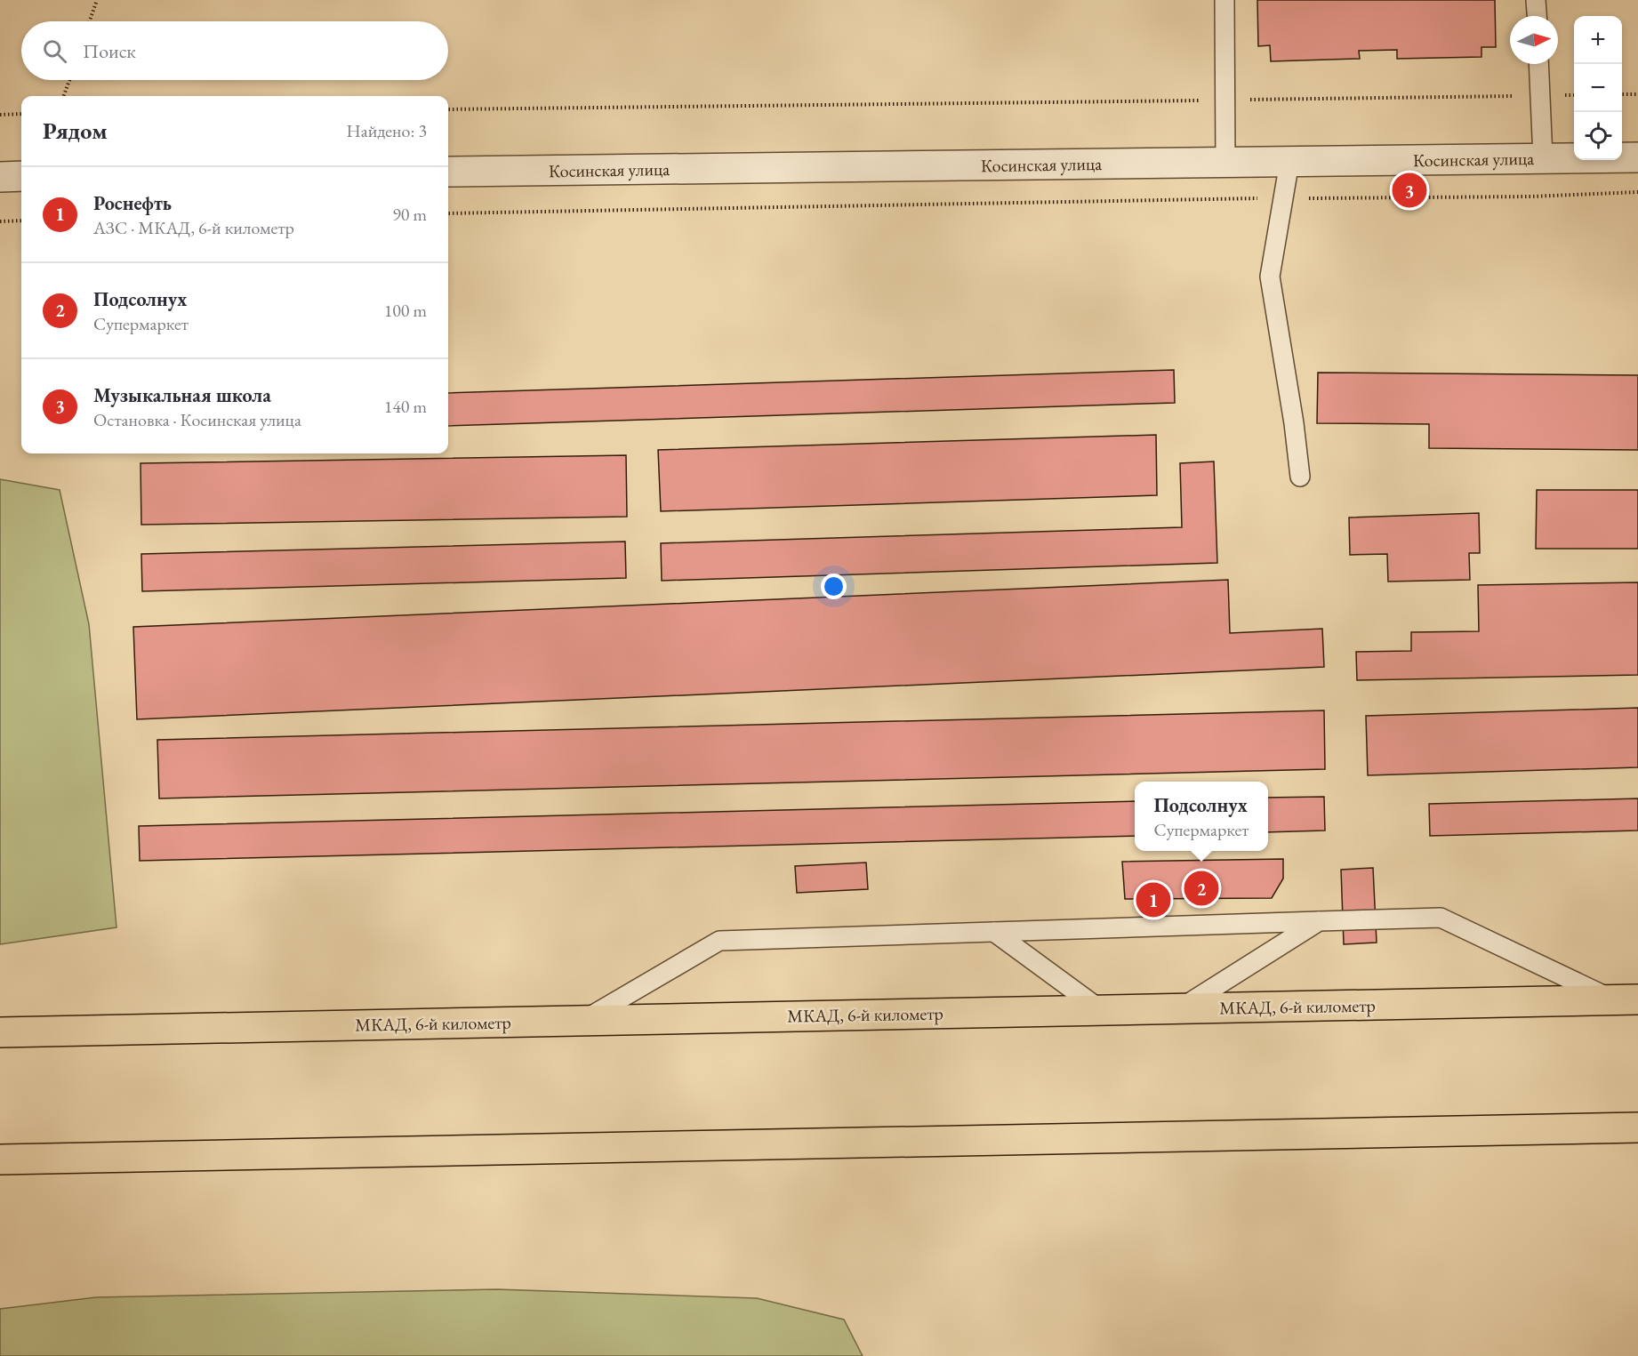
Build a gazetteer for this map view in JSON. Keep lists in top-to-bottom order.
{
  "streets": {
    "highway": ["МКАД, 6-й километр"],
    "street": ["Косинская улица"]
  },
  "north": "right",
  "page": {
    "map_buttons": ["+", "−"],
    "search": "Поиск",
    "heading": ["Рядом", "Найдено: 3"],
    "list": [
      {
        "mark": "1",
        "name": "Роснефть",
        "note": "АЗС · МКАД, 6-й километр",
        "value": "90 m"
      },
      {
        "mark": "2",
        "name": "Подсолнух",
        "note": "Супермаркет",
        "value": "100 m"
      },
      {
        "mark": "3",
        "name": "Музыкальная школа",
        "note": "Остановка · Косинская улица",
        "value": "140 m"
      }
    ],
    "pins": ["3", "2", "1"],
    "popup": ["Подсолнух", "Супермаркет"]
  }
}
